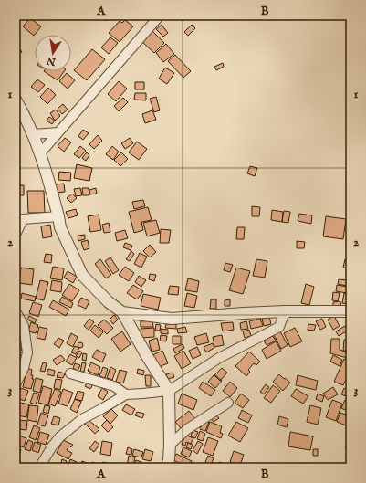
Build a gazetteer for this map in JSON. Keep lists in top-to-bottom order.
{
  "north": "bottom",
  "grid": {
    "columns": ["A", "B"],
    "rows": ["1", "2", "3"]
  }
}
